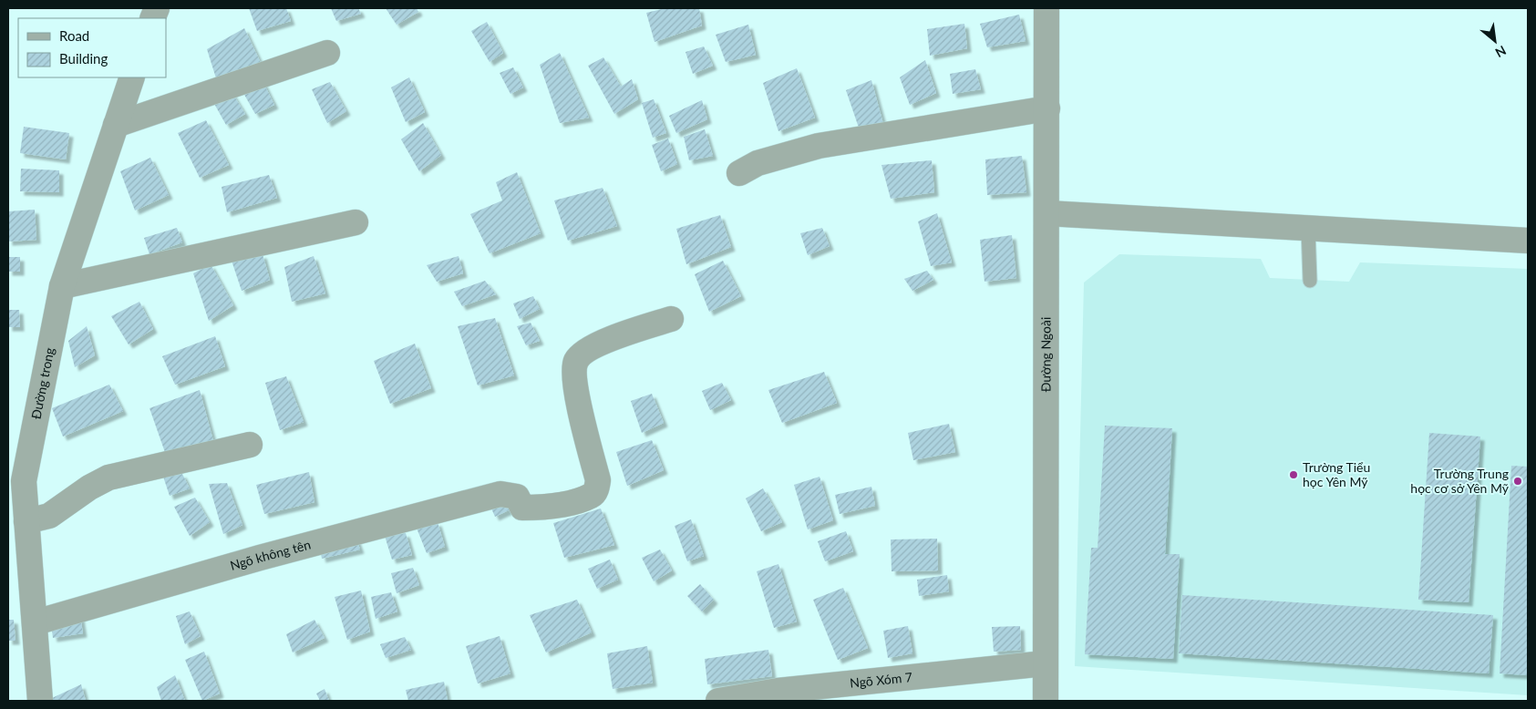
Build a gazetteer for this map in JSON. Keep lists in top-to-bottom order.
{
  "streets": {
    "street": [
      "Đường Ngoài",
      "Đường trong",
      "Ngõ không tên",
      "Ngõ Xóm 7"
    ]
  },
  "crossings": [
    ["Đường Ngoài", "Ngõ Xóm 7"],
    ["Đường trong", "Ngõ không tên"]
  ],
  "places": ["Trường Tiểu học Yên Mỹ", "Trường Trung học cơ sở Yên Mỹ"],
  "legend": ["Road", "Building"],
  "north": "bottom right"
}
